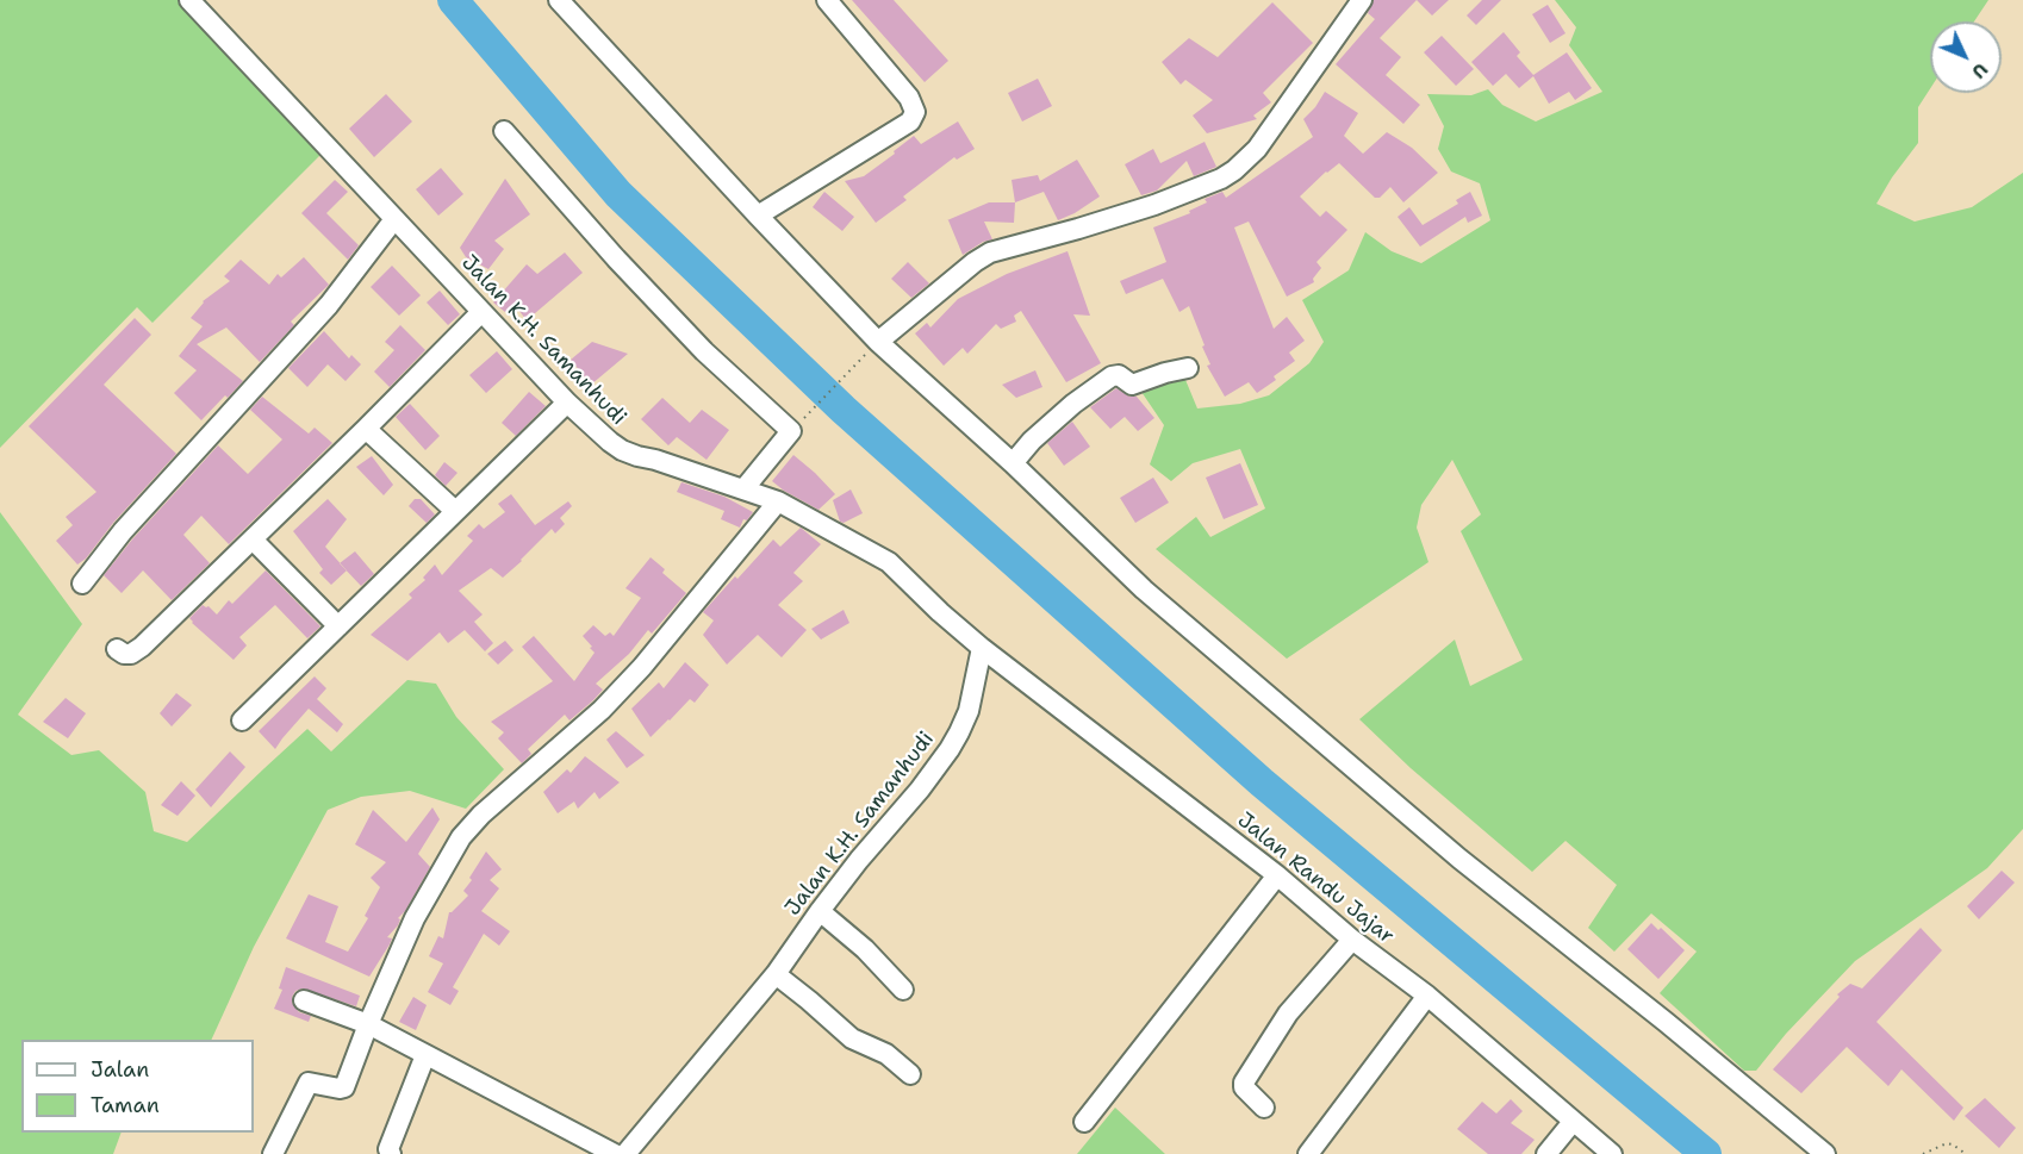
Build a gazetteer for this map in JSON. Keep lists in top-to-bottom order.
{
  "streets": {
    "street": ["Jalan K.H. Samanhudi", "Jalan Randu Jajar"]
  },
  "crossings": [
    ["Jalan K.H. Samanhudi", "Jalan Randu Jajar"]
  ],
  "legend": ["Jalan", "Taman"],
  "north": "bottom right"
}
